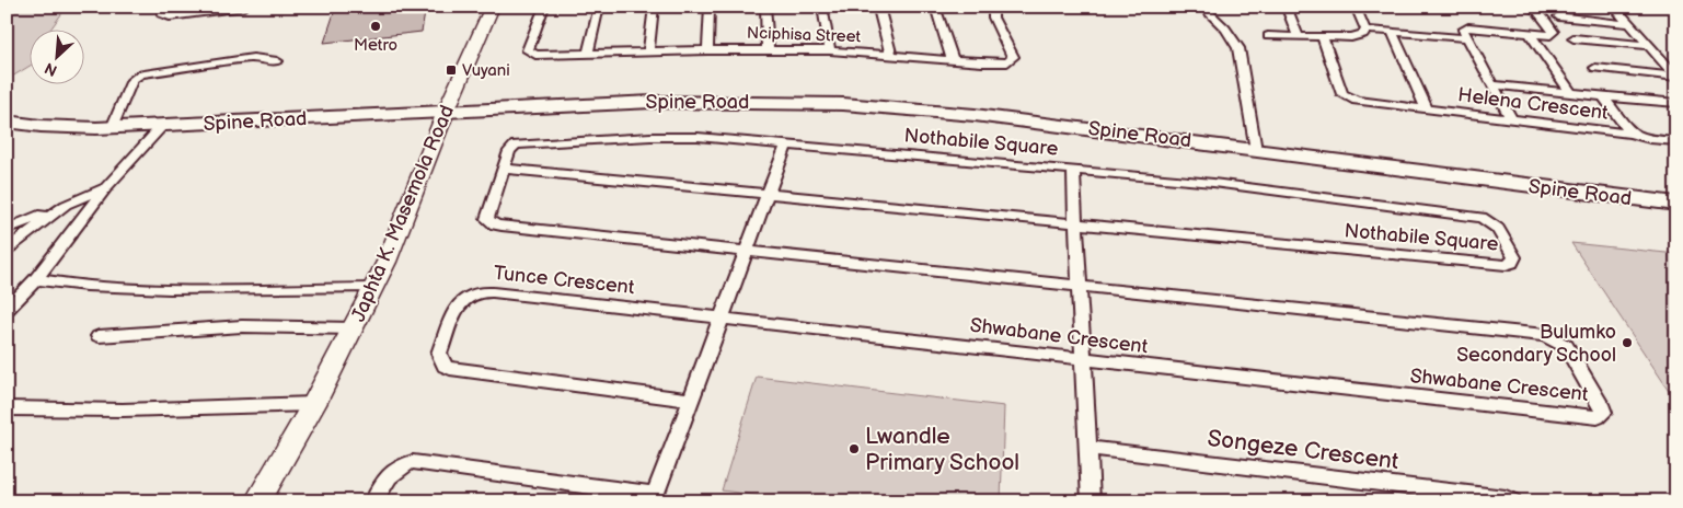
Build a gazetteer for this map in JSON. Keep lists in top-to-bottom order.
{
  "streets": {
    "main road": ["Spine Road", "Japhta K. Masemola Road"],
    "street": [
      "Nciphisa Street",
      "Helena Crescent",
      "Nothabile Square",
      "Tunce Crescent",
      "Shwabane Crescent",
      "Songeze Crescent"
    ]
  },
  "crossings": [
    ["Spine Road", "Japhta K. Masemola Road"],
    ["Nothabile Square", "Shwabane Crescent"],
    ["Tunce Crescent", "Shwabane Crescent"]
  ],
  "places": {
    "other": ["Metro", "Bulumko Secondary School", "Lwandle Primary School"],
    "transit": ["Vuyani"]
  },
  "north": "bottom left"
}
